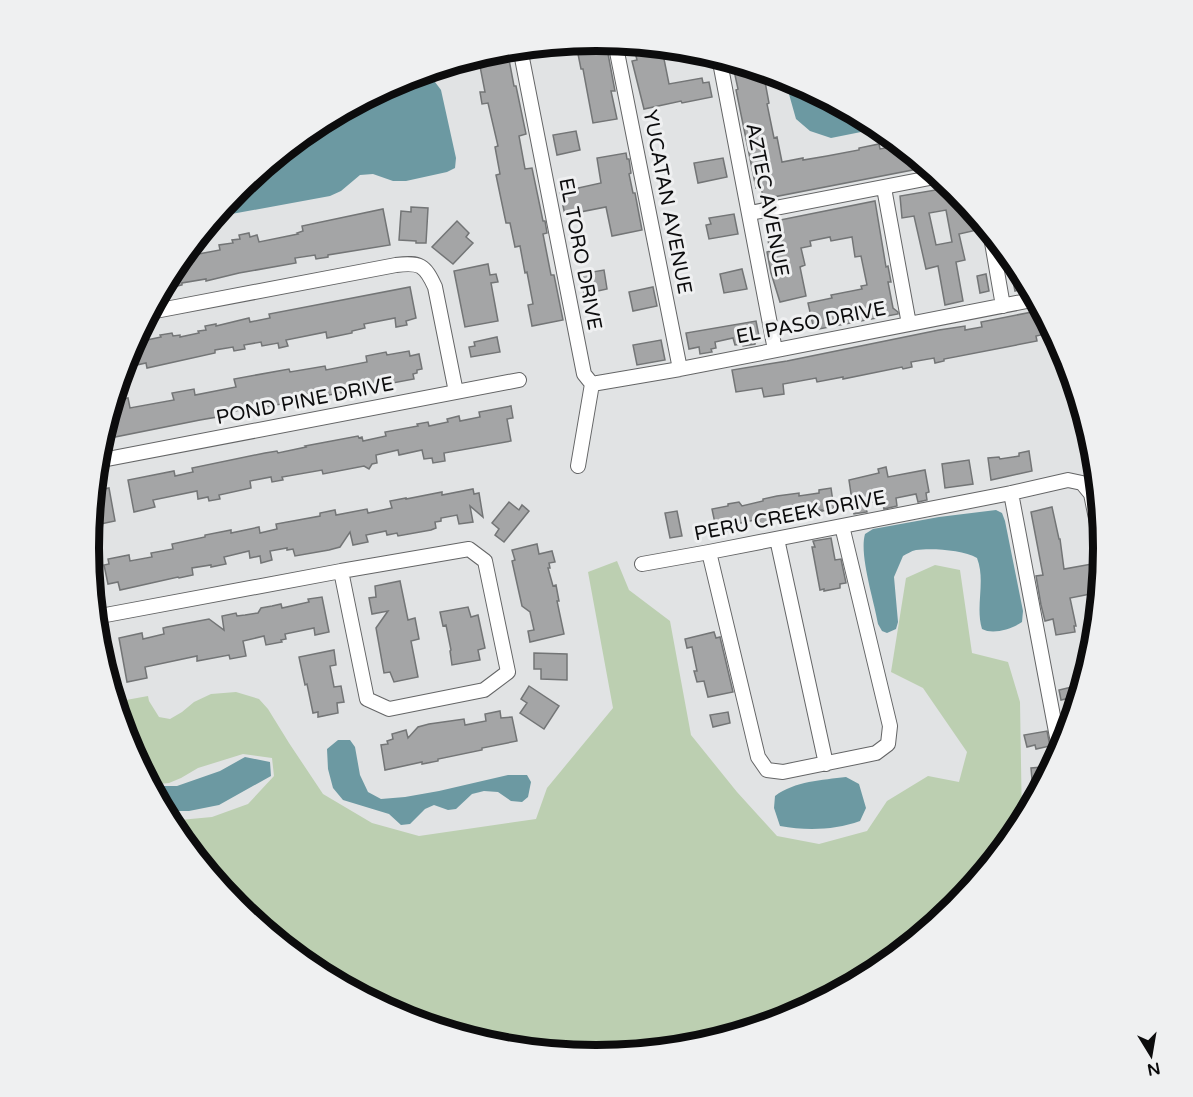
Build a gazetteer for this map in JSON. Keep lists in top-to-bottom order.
{
  "streets": {
    "street": [
      "AZTEC AVENUE",
      "YUCATAN AVENUE",
      "EL TORO DRIVE",
      "EL PASO DRIVE",
      "POND PINE DRIVE",
      "PERU CREEK DRIVE"
    ]
  },
  "crossings": [
    ["AZTEC AVENUE", "EL PASO DRIVE"],
    ["YUCATAN AVENUE", "EL PASO DRIVE"],
    ["EL TORO DRIVE", "EL PASO DRIVE"]
  ],
  "north": "bottom"
}
